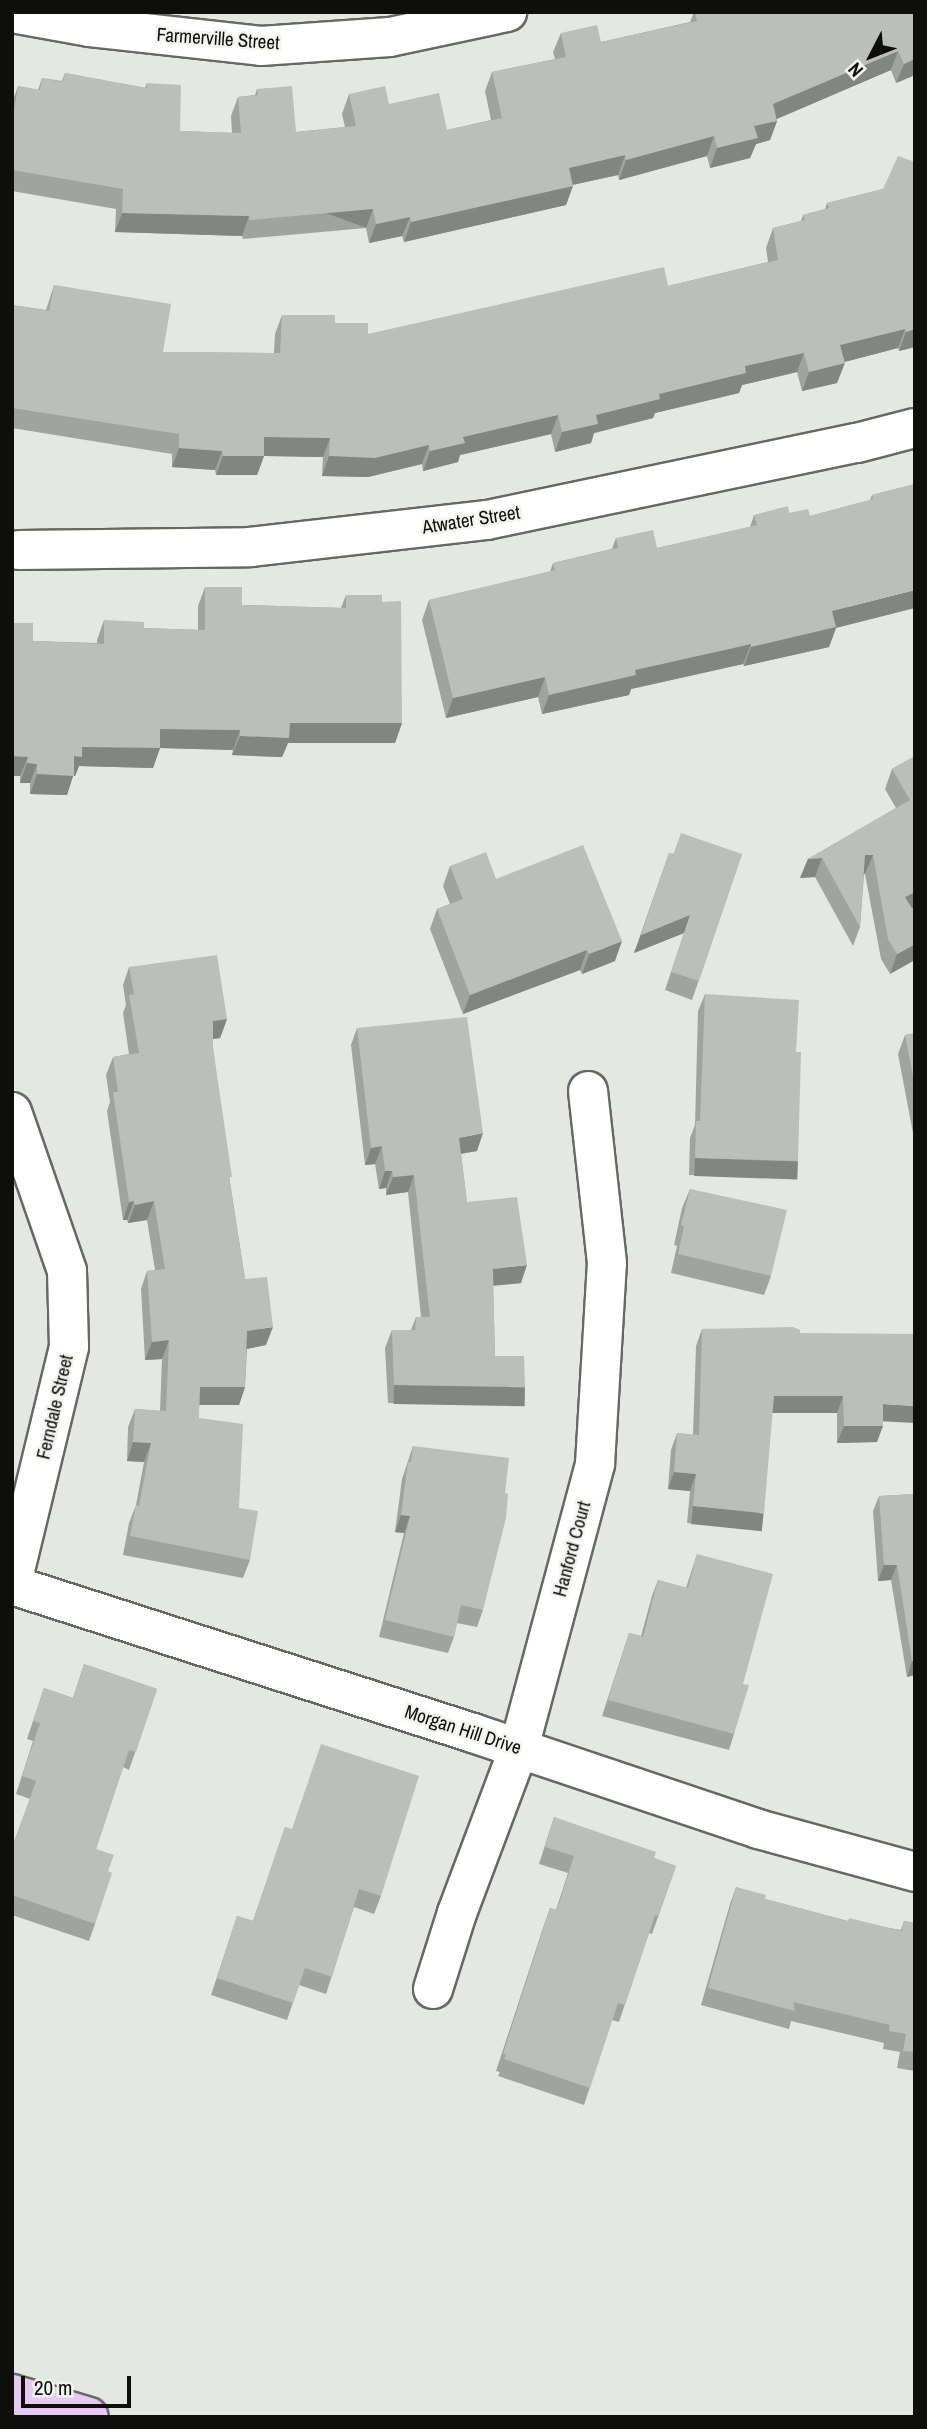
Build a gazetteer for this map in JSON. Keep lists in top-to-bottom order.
{
  "streets": {
    "street": [
      "Farmerville Street",
      "Atwater Street",
      "Ferndale Street",
      "Hanford Court",
      "Morgan Hill Drive"
    ]
  },
  "crossings": [
    ["Ferndale Street", "Morgan Hill Drive"],
    ["Hanford Court", "Morgan Hill Drive"]
  ],
  "scale_bar": "20 m",
  "north": "bottom left"
}
